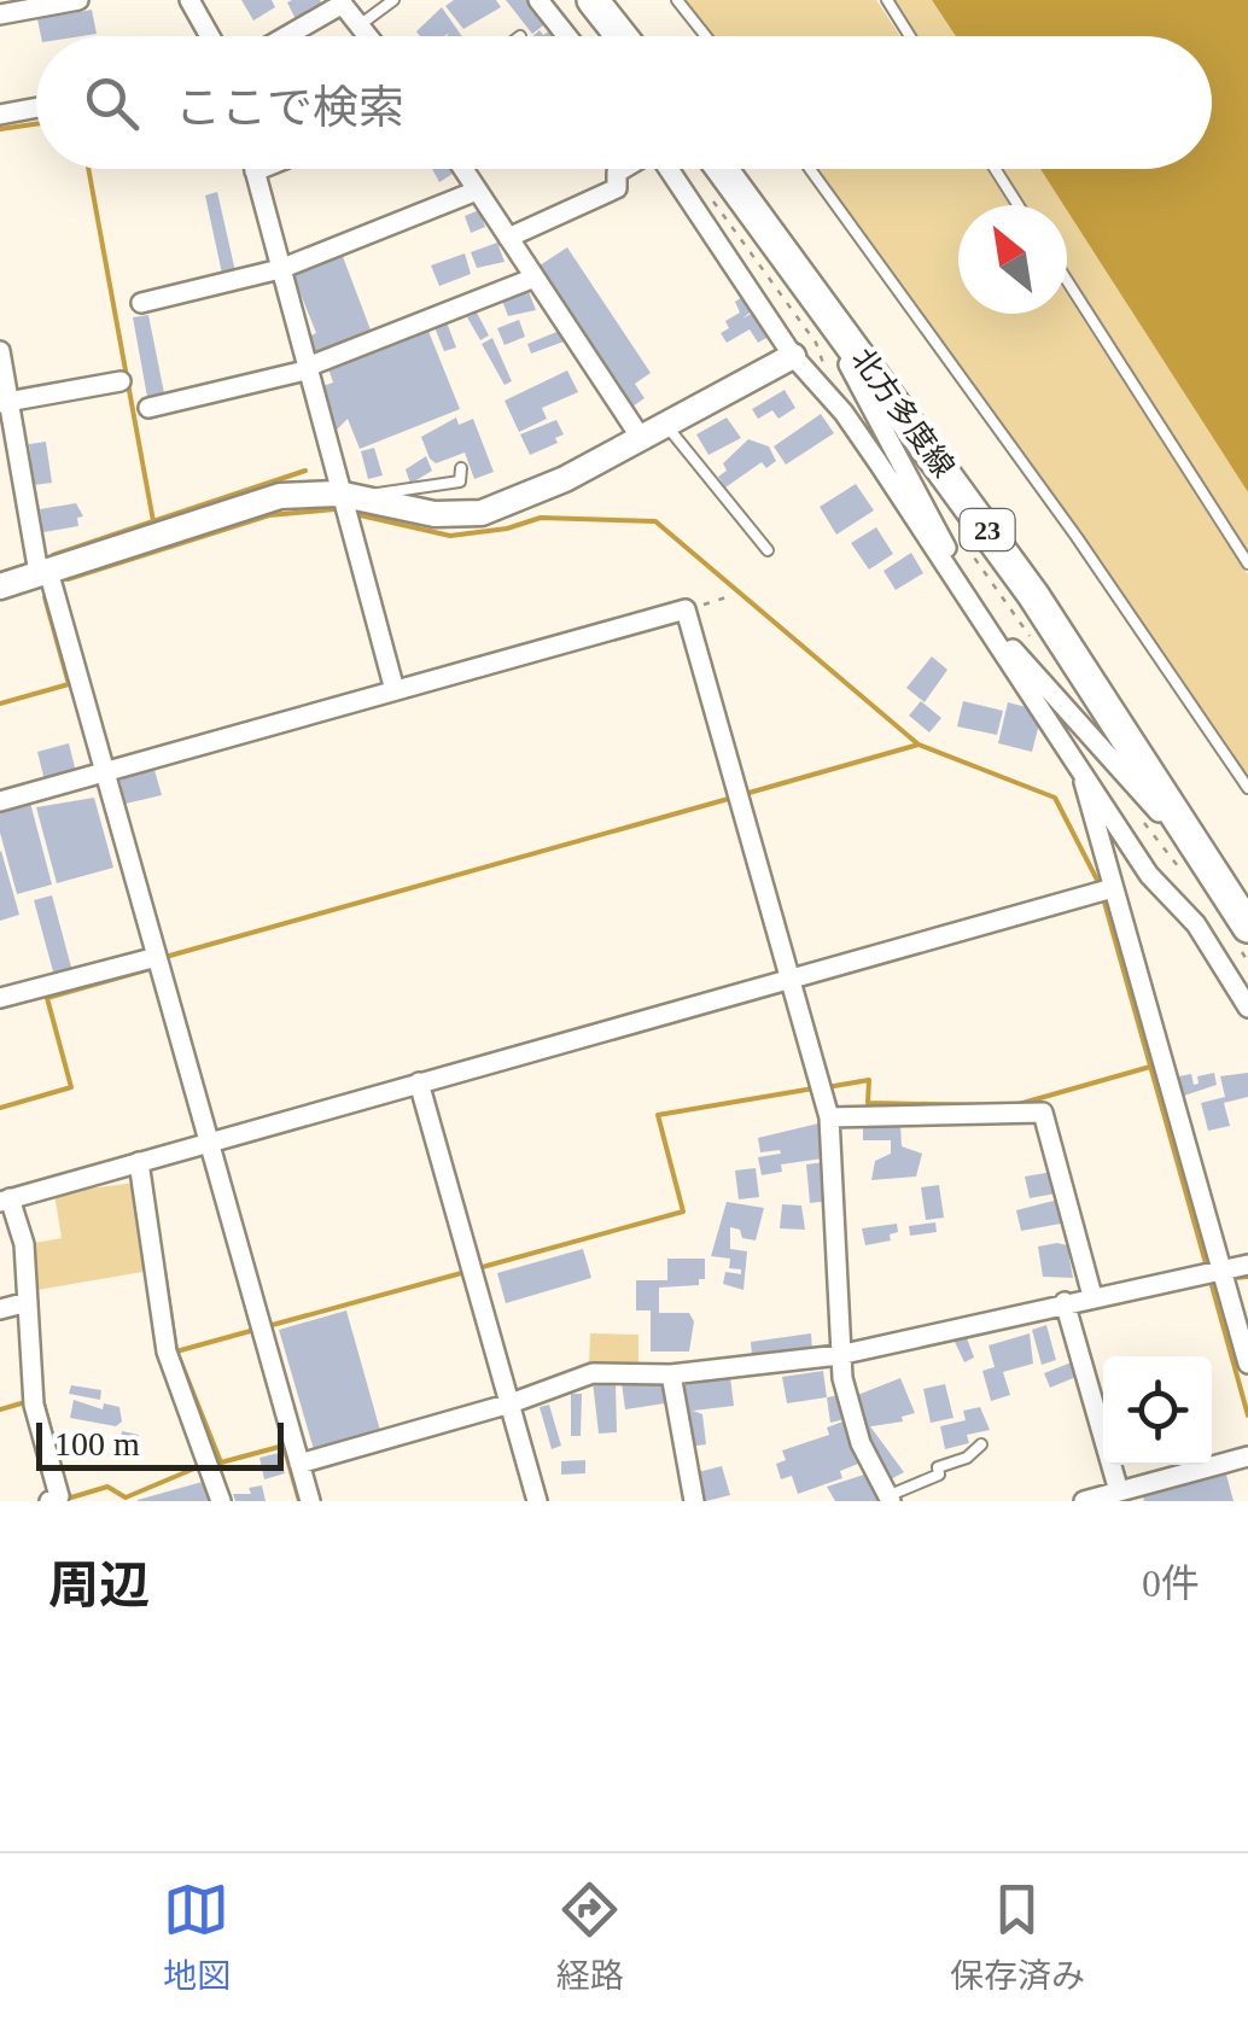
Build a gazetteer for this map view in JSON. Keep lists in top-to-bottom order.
{
  "streets": {
    "main road": ["北方多度線", "23"]
  },
  "scale_bar": "100 m",
  "north": "top left",
  "page": {
    "search": "ここで検索",
    "scale": "100 m",
    "heading": ["周辺", "0件"],
    "nav": ["地図", "経路", "保存済み"]
  }
}
